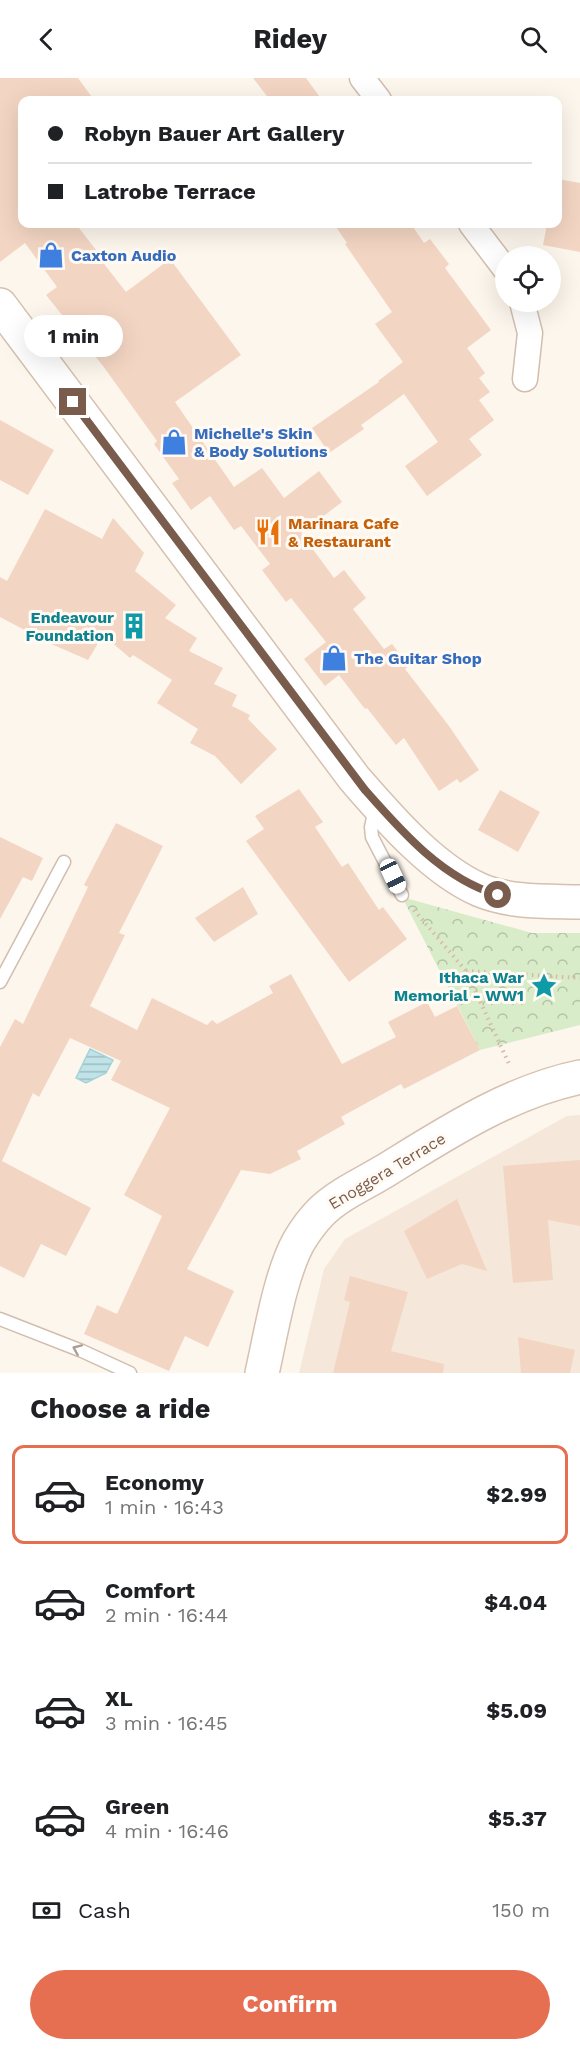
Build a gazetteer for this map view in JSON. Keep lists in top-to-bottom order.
{
  "streets": {
    "main road": ["Enoggera Terrace"]
  },
  "places": {
    "shop": ["Caxton Audio", "Michelle's Skin & Body Solutions", "The Guitar Shop"],
    "restaurant": ["Marinara Cafe & Restaurant"],
    "building": ["Endeavour Foundation"],
    "place": ["Ithaca War Memorial - WW1"]
  },
  "page": {
    "header": "Ridey",
    "banner": ["Robyn Bauer Art Gallery", "Latrobe Terrace"],
    "bubble": "1 min",
    "heading": "Choose a ride",
    "list": [
      {
        "name": "Economy",
        "note": "1 min · 16:43",
        "value": "$2.99"
      },
      {
        "name": "Comfort",
        "note": "2 min · 16:44",
        "value": "$4.04"
      },
      {
        "name": "XL",
        "note": "3 min · 16:45",
        "value": "$5.09"
      },
      {
        "name": "Green",
        "note": "4 min · 16:46",
        "value": "$5.37"
      }
    ],
    "pay": ["Cash", "150 m"],
    "buttons": "Confirm"
  }
}
